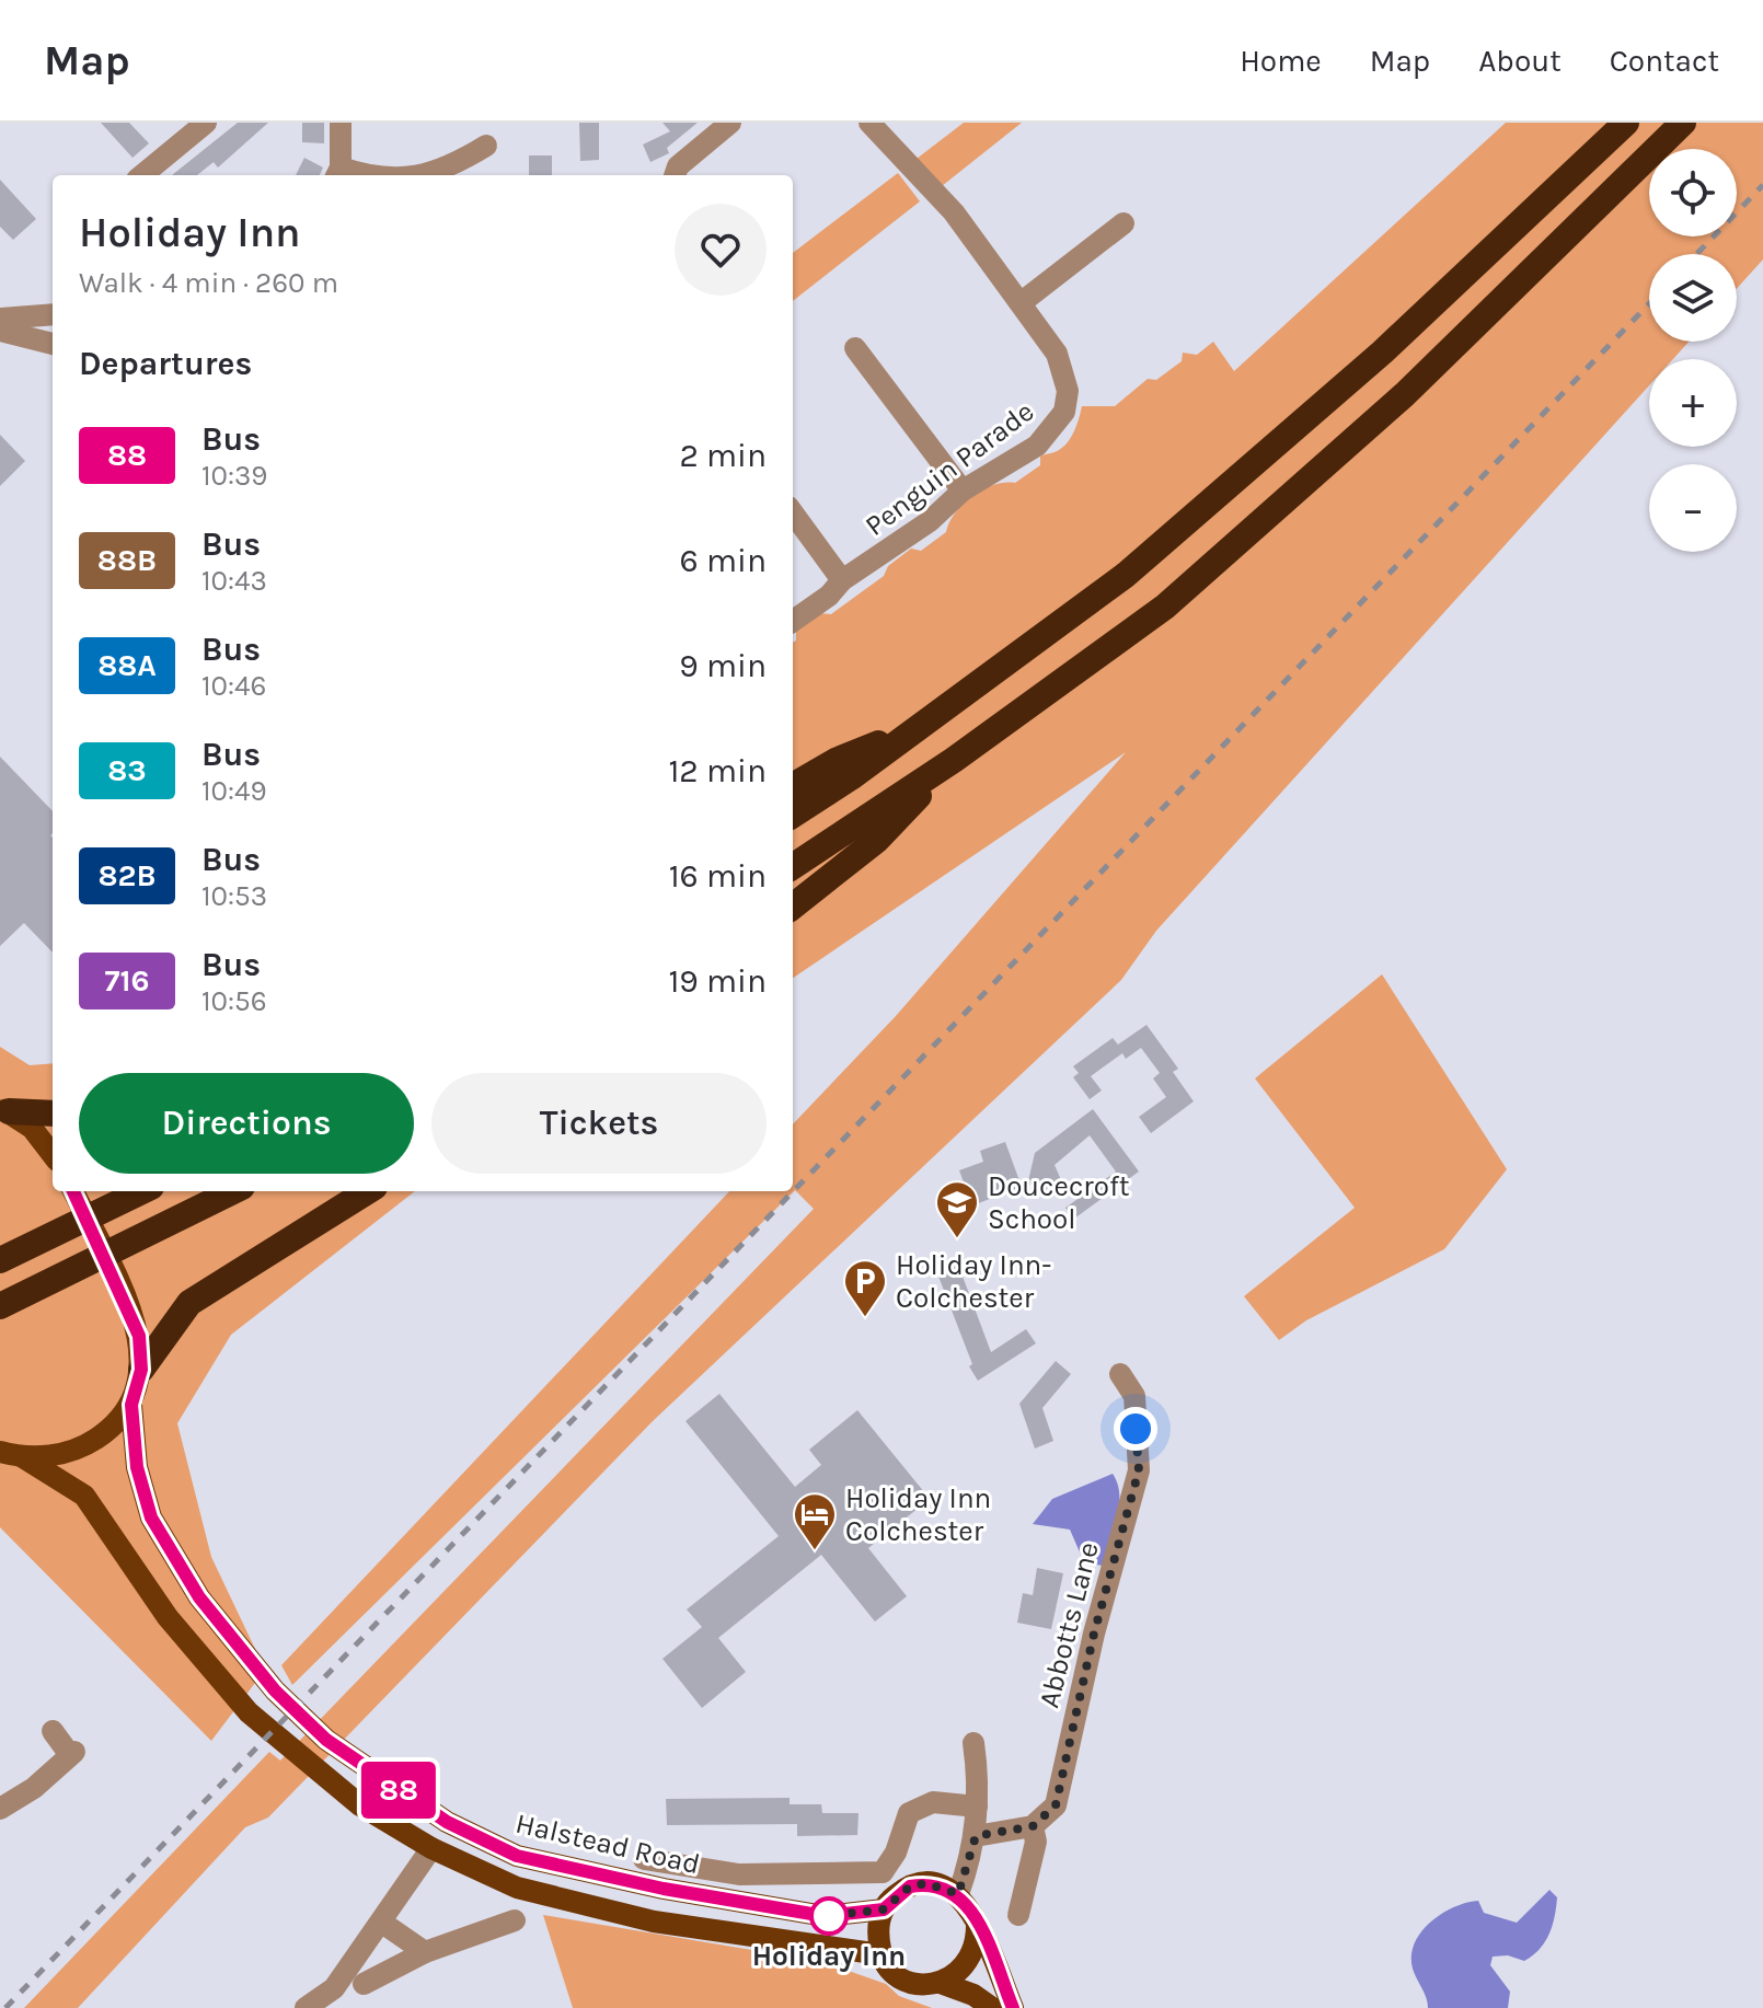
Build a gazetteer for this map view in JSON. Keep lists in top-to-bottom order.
{
  "streets": {
    "main road": ["Halstead Road"],
    "street": ["Penguin Parade", "Abbotts Lane"]
  },
  "places": {
    "school or university": ["Doucecroft School"],
    "parking": ["Holiday Inn- Colchester"],
    "hotel": ["Holiday Inn Colchester"],
    "other": ["Holiday Inn"]
  },
  "lines": ["bus line 88"],
  "page": {
    "header": "Map",
    "nav": [
      "Home",
      "Map",
      "About",
      "Contact"
    ],
    "on_map": "88",
    "map_buttons": ["+", "−"],
    "heading": [
      ["Holiday Inn", "Walk · 4 min · 260 m"],
      "Departures"
    ],
    "list": [
      {
        "mark": "88",
        "name": "Bus",
        "note": "10:39",
        "value": "2 min"
      },
      {
        "mark": "88B",
        "name": "Bus",
        "note": "10:43",
        "value": "6 min"
      },
      {
        "mark": "88A",
        "name": "Bus",
        "note": "10:46",
        "value": "9 min"
      },
      {
        "mark": "83",
        "name": "Bus",
        "note": "10:49",
        "value": "12 min"
      },
      {
        "mark": "82B",
        "name": "Bus",
        "note": "10:53",
        "value": "16 min"
      },
      {
        "mark": "716",
        "name": "Bus",
        "note": "10:56",
        "value": "19 min"
      }
    ],
    "buttons": ["Directions", "Tickets"]
  }
}
